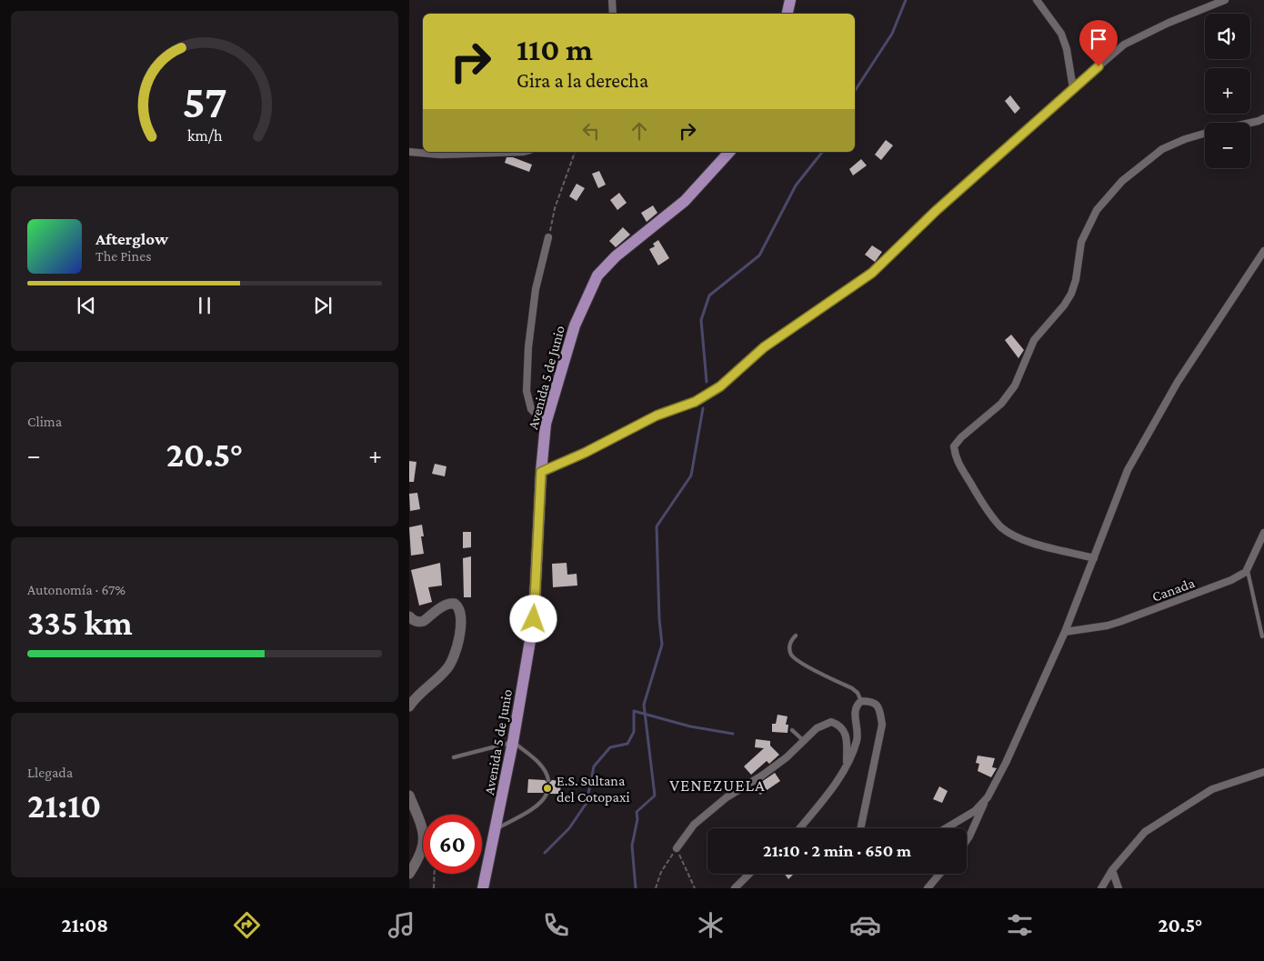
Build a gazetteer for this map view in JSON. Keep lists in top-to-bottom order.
{
  "streets": {
    "main road": ["Avenida 5 de Junio"],
    "street": ["Canada"]
  },
  "districts": ["VENEZUELA"],
  "places": ["E.S. Sultana del Cotopaxi"],
  "page": {
    "map_buttons": ["+", "−"],
    "turn": ["110 m", "Gira a la derecha"],
    "song": ["Afterglow", "The Pines"],
    "tile": [
      "Clima",
      ["Autonomía · 67%", "335 km"],
      ["Llegada", "21:10"]
    ],
    "heat": ["−", "20.5°", "+"],
    "limit": "60",
    "trip": "21:10 · 2 min · 650 m",
    "tabs": ["21:08", "20.5°"],
    "gauge": ["57", "km/h"]
  }
}
